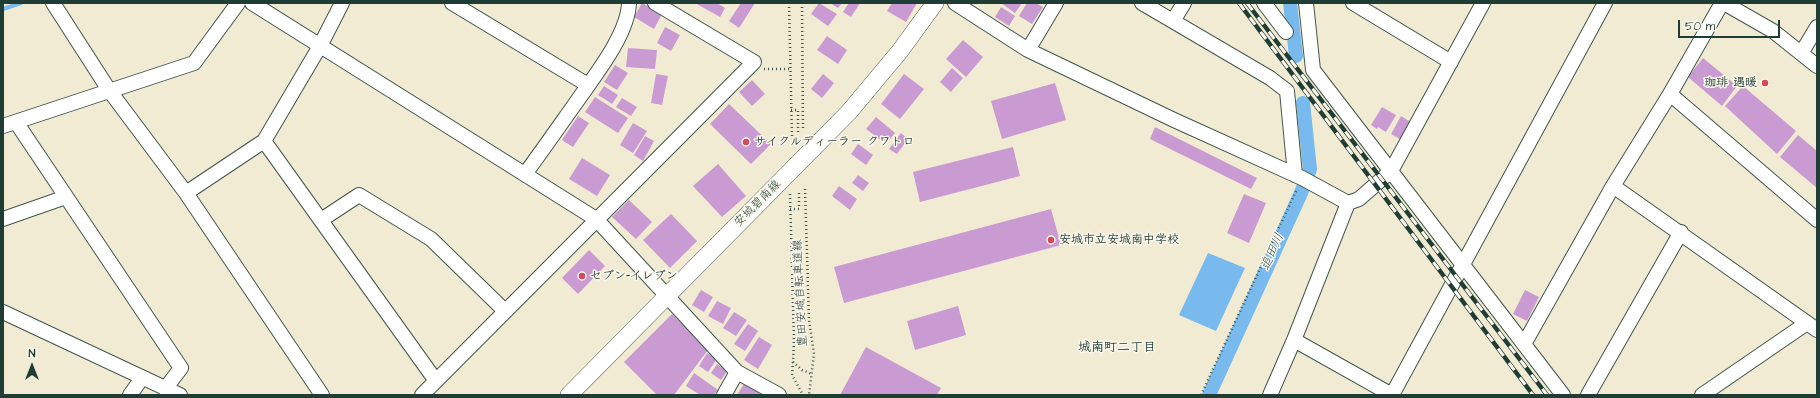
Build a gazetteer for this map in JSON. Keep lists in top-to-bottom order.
{
  "streets": {
    "main road": ["安城碧南線"],
    "path": ["豊田安城自転車道線"]
  },
  "districts": ["城南町二丁目"],
  "water": ["追田川"],
  "places": [
    "珈琲 遇暖",
    "サイクルディーラー クワトロ",
    "安城市立安城南中学校",
    "セブン-イレブン"
  ],
  "scale_bar": "50 m",
  "north": "top"
}
